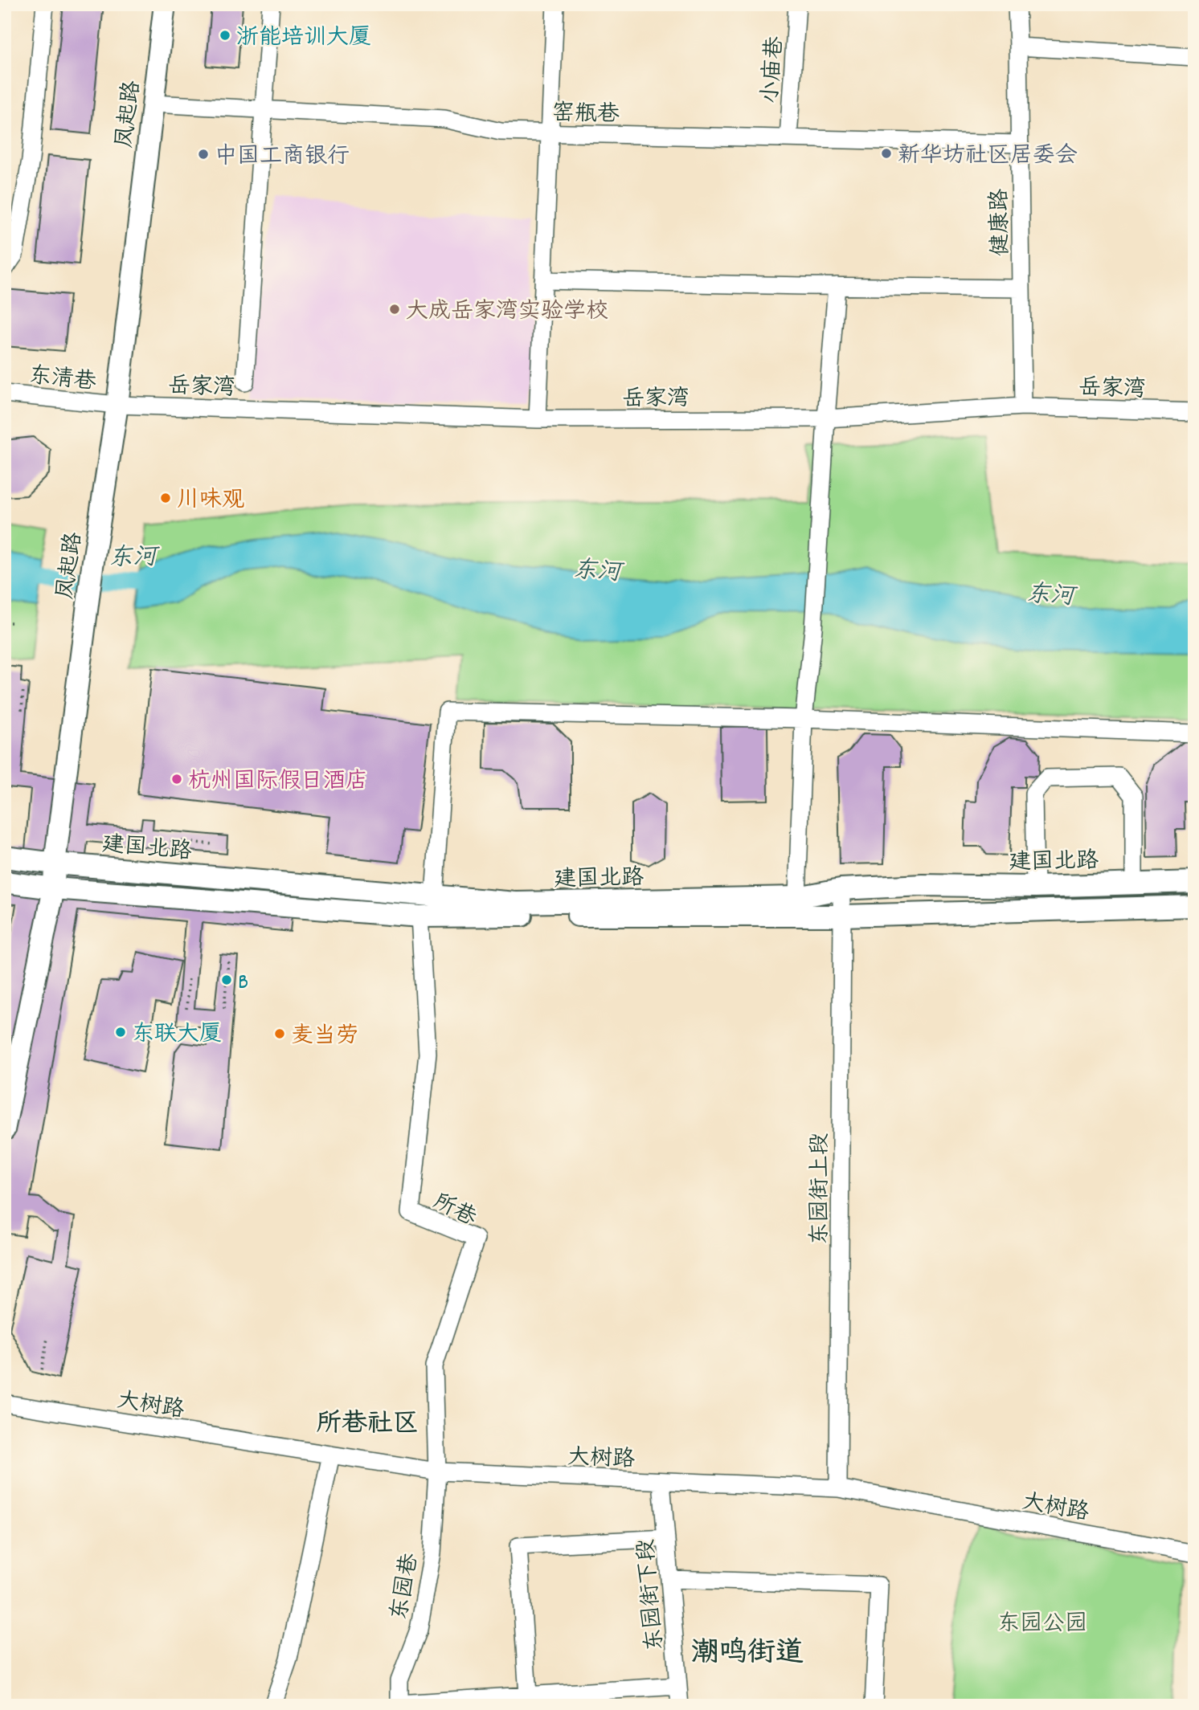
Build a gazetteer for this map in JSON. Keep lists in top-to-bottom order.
{
  "streets": {
    "main road": ["凤起路", "建国北路"],
    "street": [
      "小庙巷",
      "窑瓶巷",
      "健康路",
      "东清巷",
      "岳家湾",
      "东园街上段",
      "所巷",
      "大树路",
      "东园巷",
      "东园街下段"
    ]
  },
  "crossings": [
    ["小庙巷", "窑瓶巷"],
    ["窑瓶巷", "凤起路"],
    ["窑瓶巷", "健康路"],
    ["凤起路", "东清巷"],
    ["凤起路", "岳家湾"],
    ["凤起路", "建国北路"],
    ["健康路", "岳家湾"],
    ["东清巷", "岳家湾"],
    ["建国北路", "东园街上段"],
    ["建国北路", "所巷"],
    ["东园街上段", "大树路"],
    ["所巷", "大树路"],
    ["所巷", "东园巷"],
    ["大树路", "东园巷"],
    ["大树路", "东园街下段"]
  ],
  "districts": ["所巷社区", "潮鸣街道"],
  "water": ["东河"],
  "parks": ["东园公园"],
  "places": [
    "浙能培训大厦",
    "新华坊社区居委会",
    "中国工商银行",
    "大成岳家湾实验学校",
    "川味观",
    "杭州国际假日酒店",
    "B",
    "东联大厦",
    "麦当劳"
  ]
}
